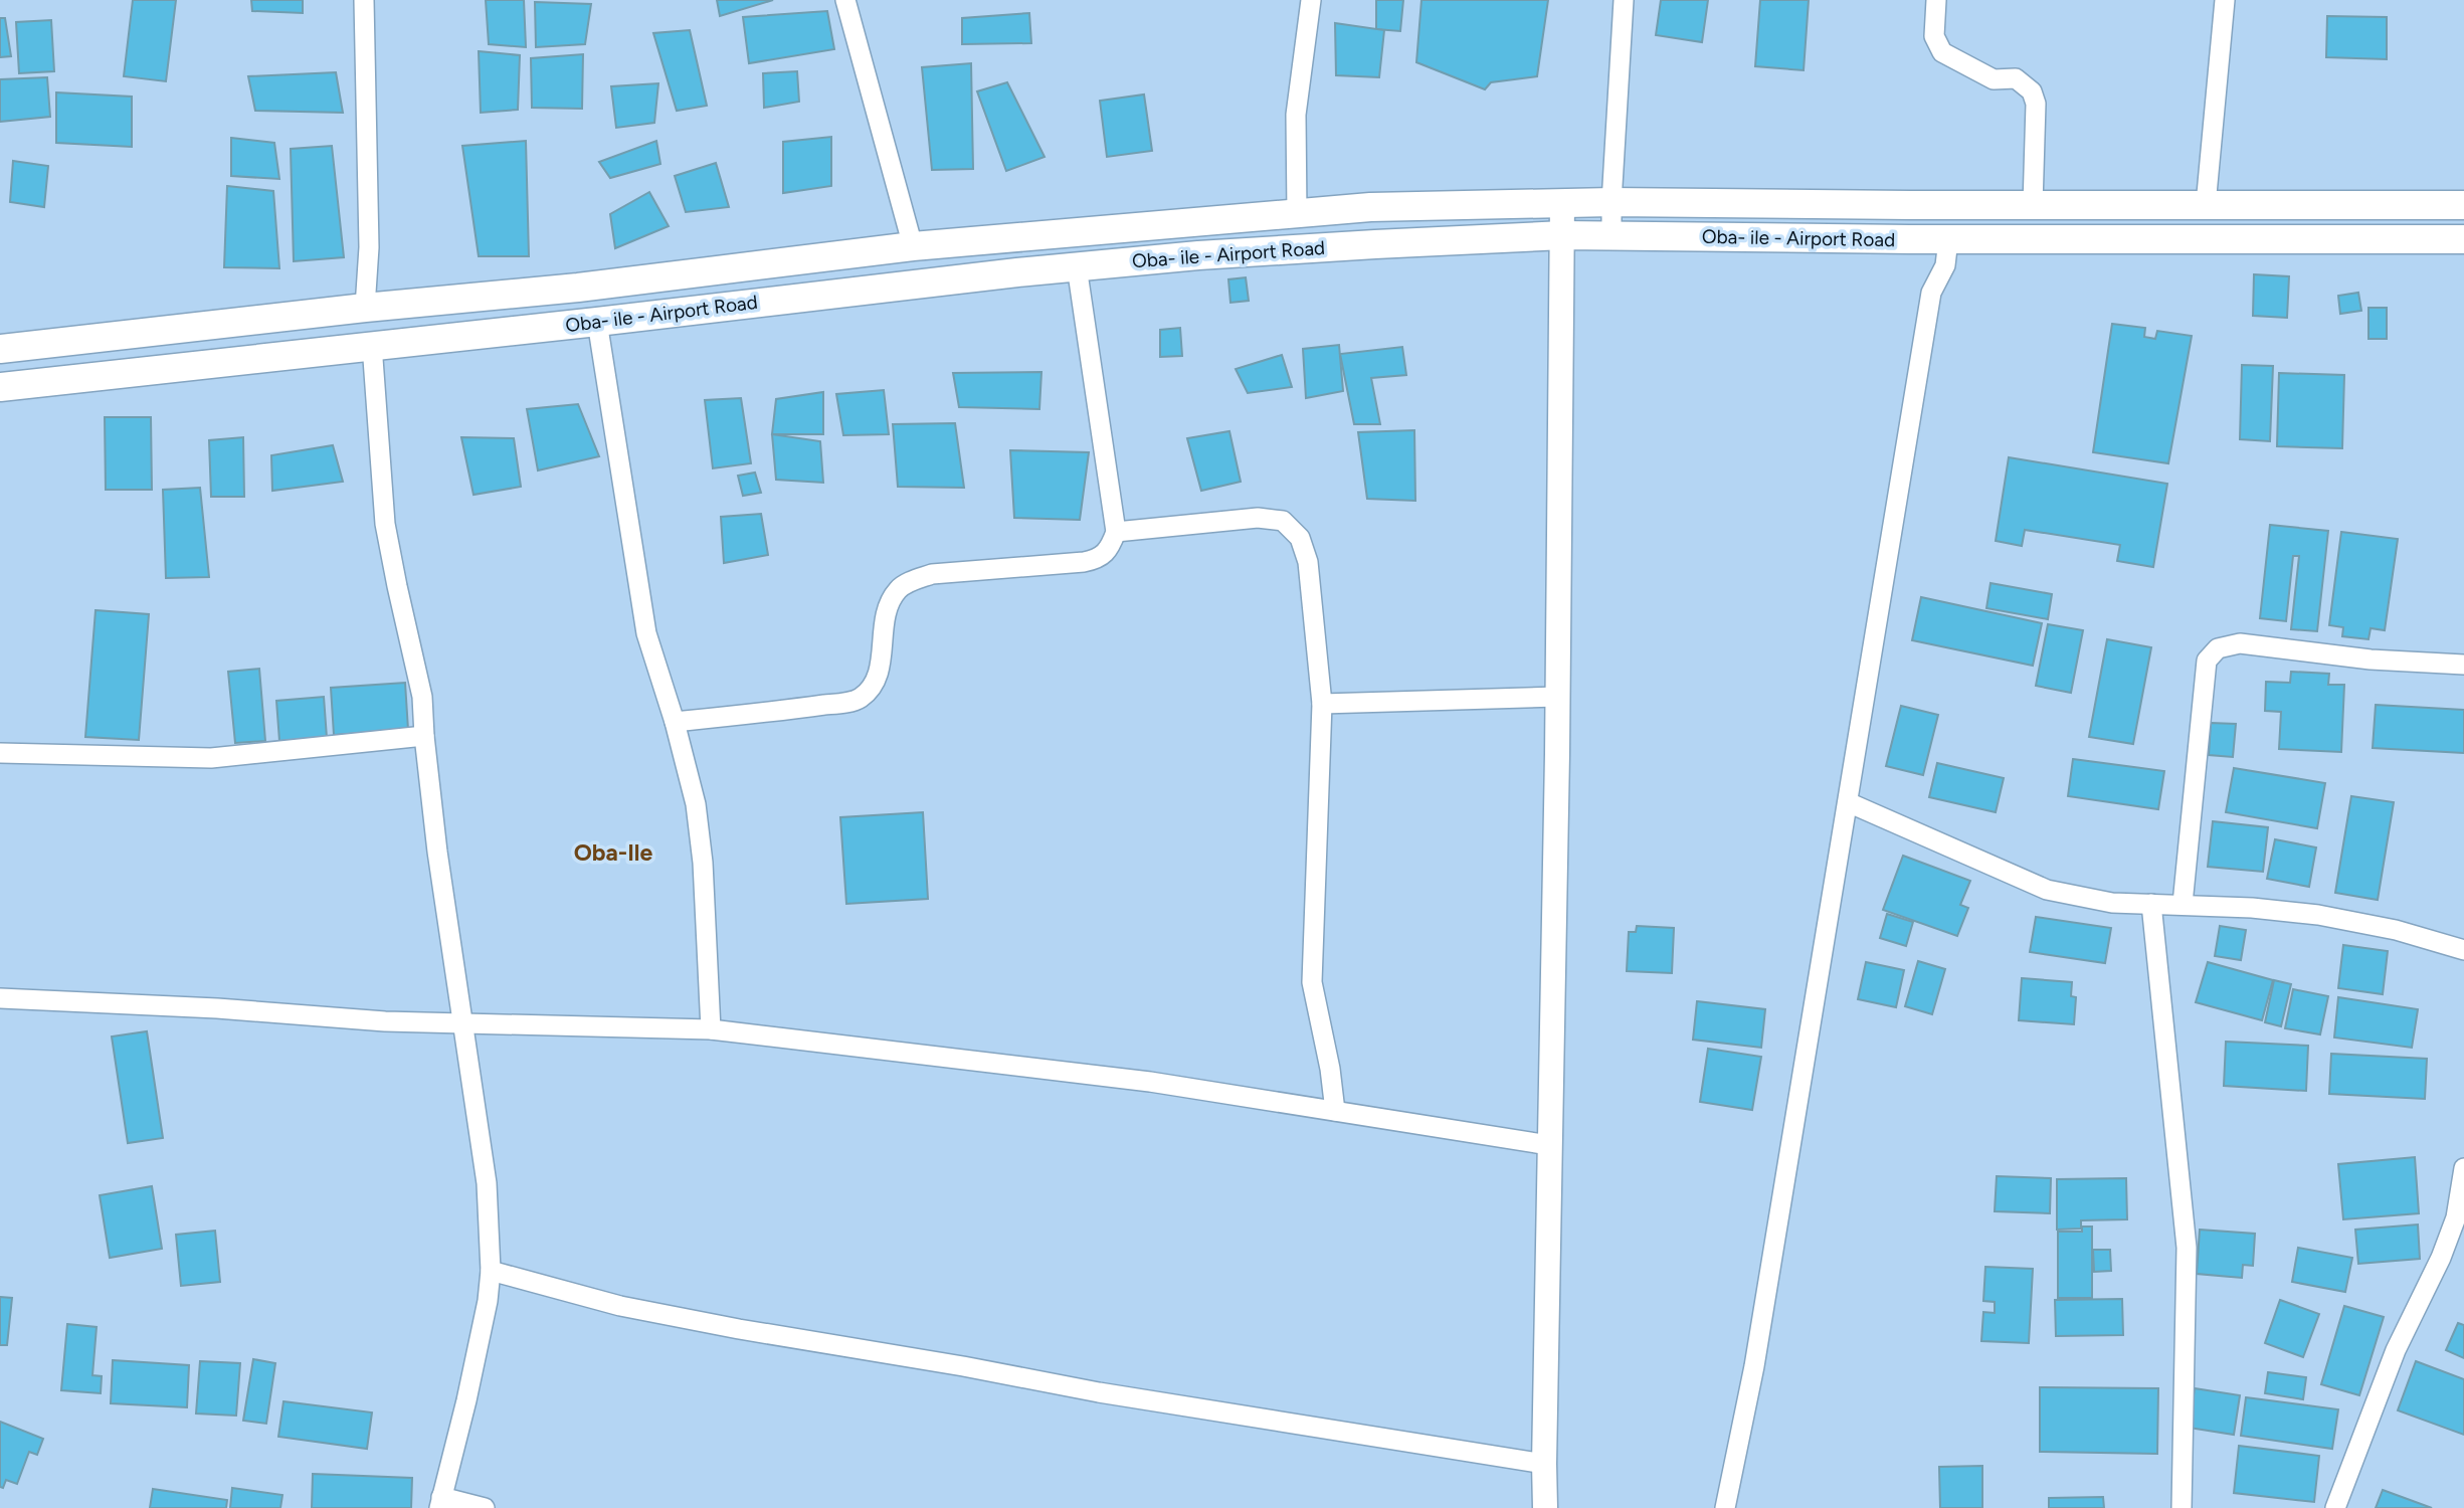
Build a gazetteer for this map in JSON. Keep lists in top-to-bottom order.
{
  "streets": {
    "main road": ["Oba- ile - Airport Road"]
  },
  "districts": ["Oba-Ile"]
}
